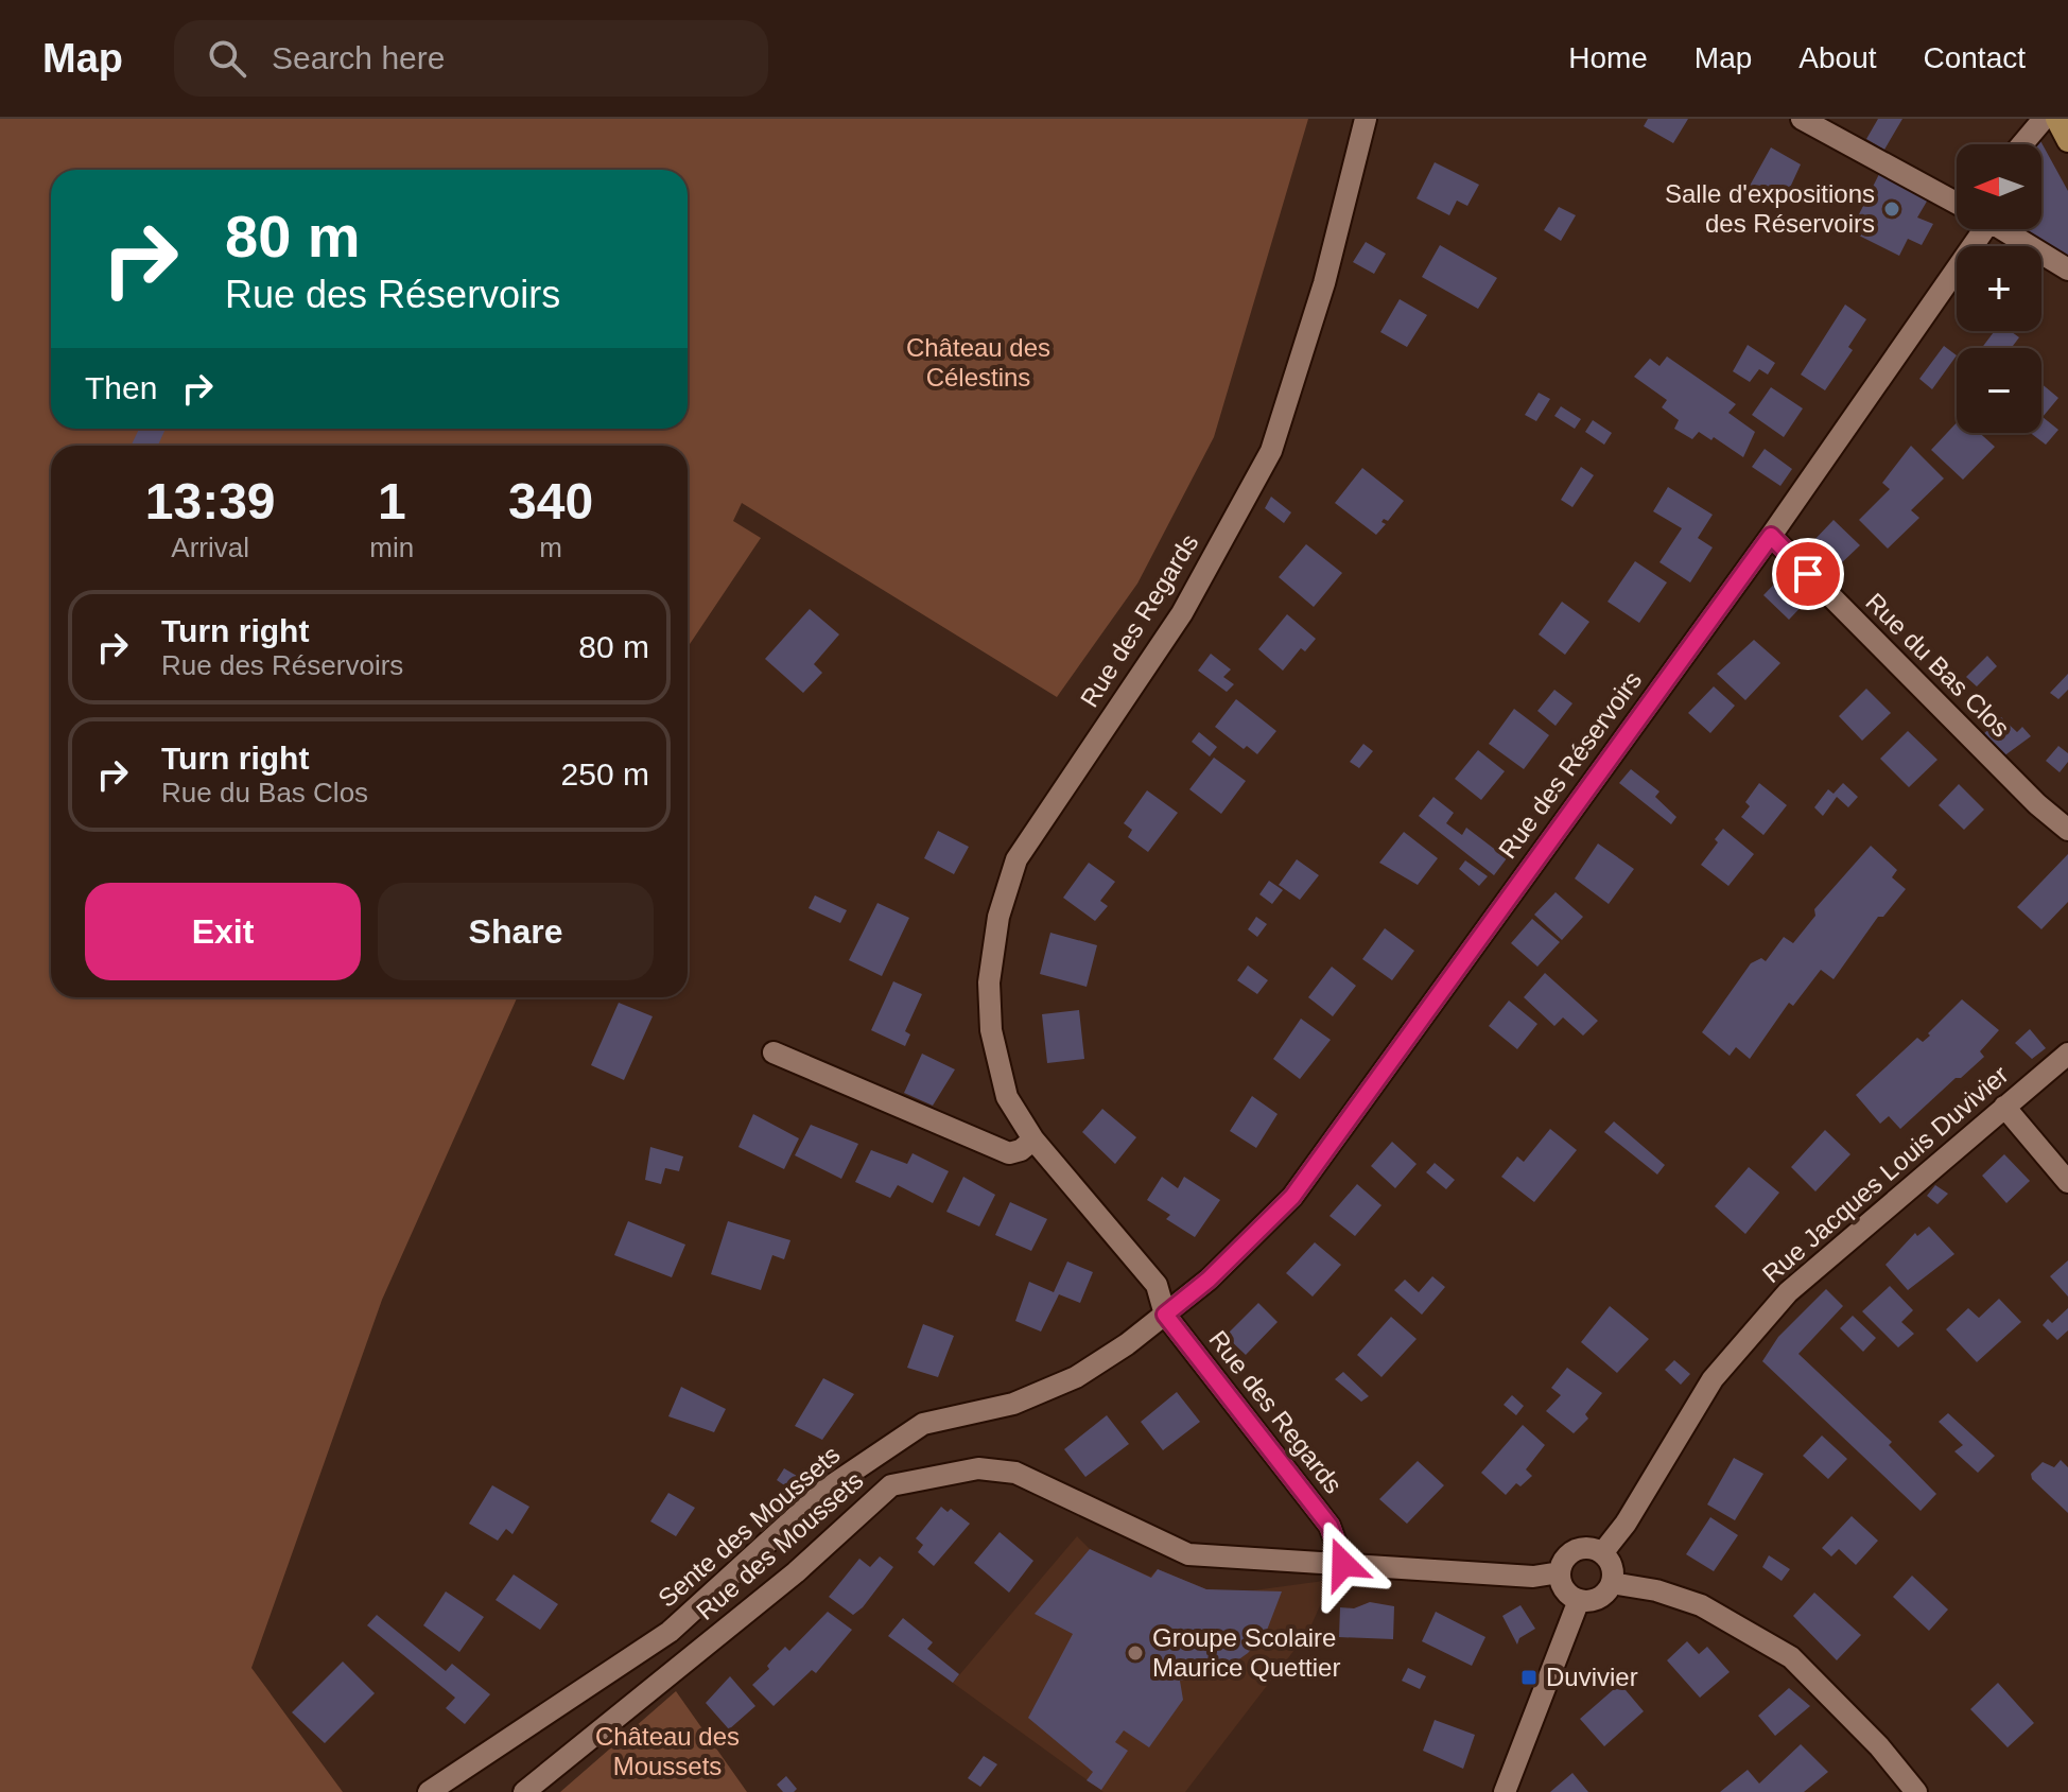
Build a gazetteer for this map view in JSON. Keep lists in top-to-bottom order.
{
  "streets": {
    "street": [
      "Rue des Regards",
      "Rue du Bas Clos",
      "Rue des Réservoirs",
      "Rue Jacques Louis Duvivier",
      "Sente des Moussets",
      "Rue des Moussets"
    ]
  },
  "crossings": [
    ["Rue des Regards", "Rue des Réservoirs"],
    ["Rue des Regards", "Sente des Moussets"],
    ["Rue des Regards", "Rue des Moussets"],
    ["Rue du Bas Clos", "Rue des Réservoirs"],
    ["Rue des Réservoirs", "Sente des Moussets"],
    ["Rue Jacques Louis Duvivier", "Rue des Moussets"]
  ],
  "parks": ["Château des Célestins", "Château des Moussets"],
  "places": {
    "other": ["Salle d'expositions des Réservoirs", "Groupe Scolaire Maurice Quettier"],
    "transit": ["Duvivier"]
  },
  "north": "left",
  "page": {
    "header": "Map",
    "search": "Search here",
    "nav": [
      "Home",
      "Map",
      "About",
      "Contact"
    ],
    "map_buttons": ["+", "−"],
    "turn": ["80 m", "Rue des Réservoirs"],
    "then": "Then",
    "eta": [
      "13:39",
      "Arrival",
      "1",
      "min",
      "340",
      "m"
    ],
    "list": [
      {
        "name": "Turn right",
        "note": "Rue des Réservoirs",
        "value": "80 m"
      },
      {
        "name": "Turn right",
        "note": "Rue du Bas Clos",
        "value": "250 m"
      }
    ],
    "buttons": ["Exit", "Share"]
  }
}
